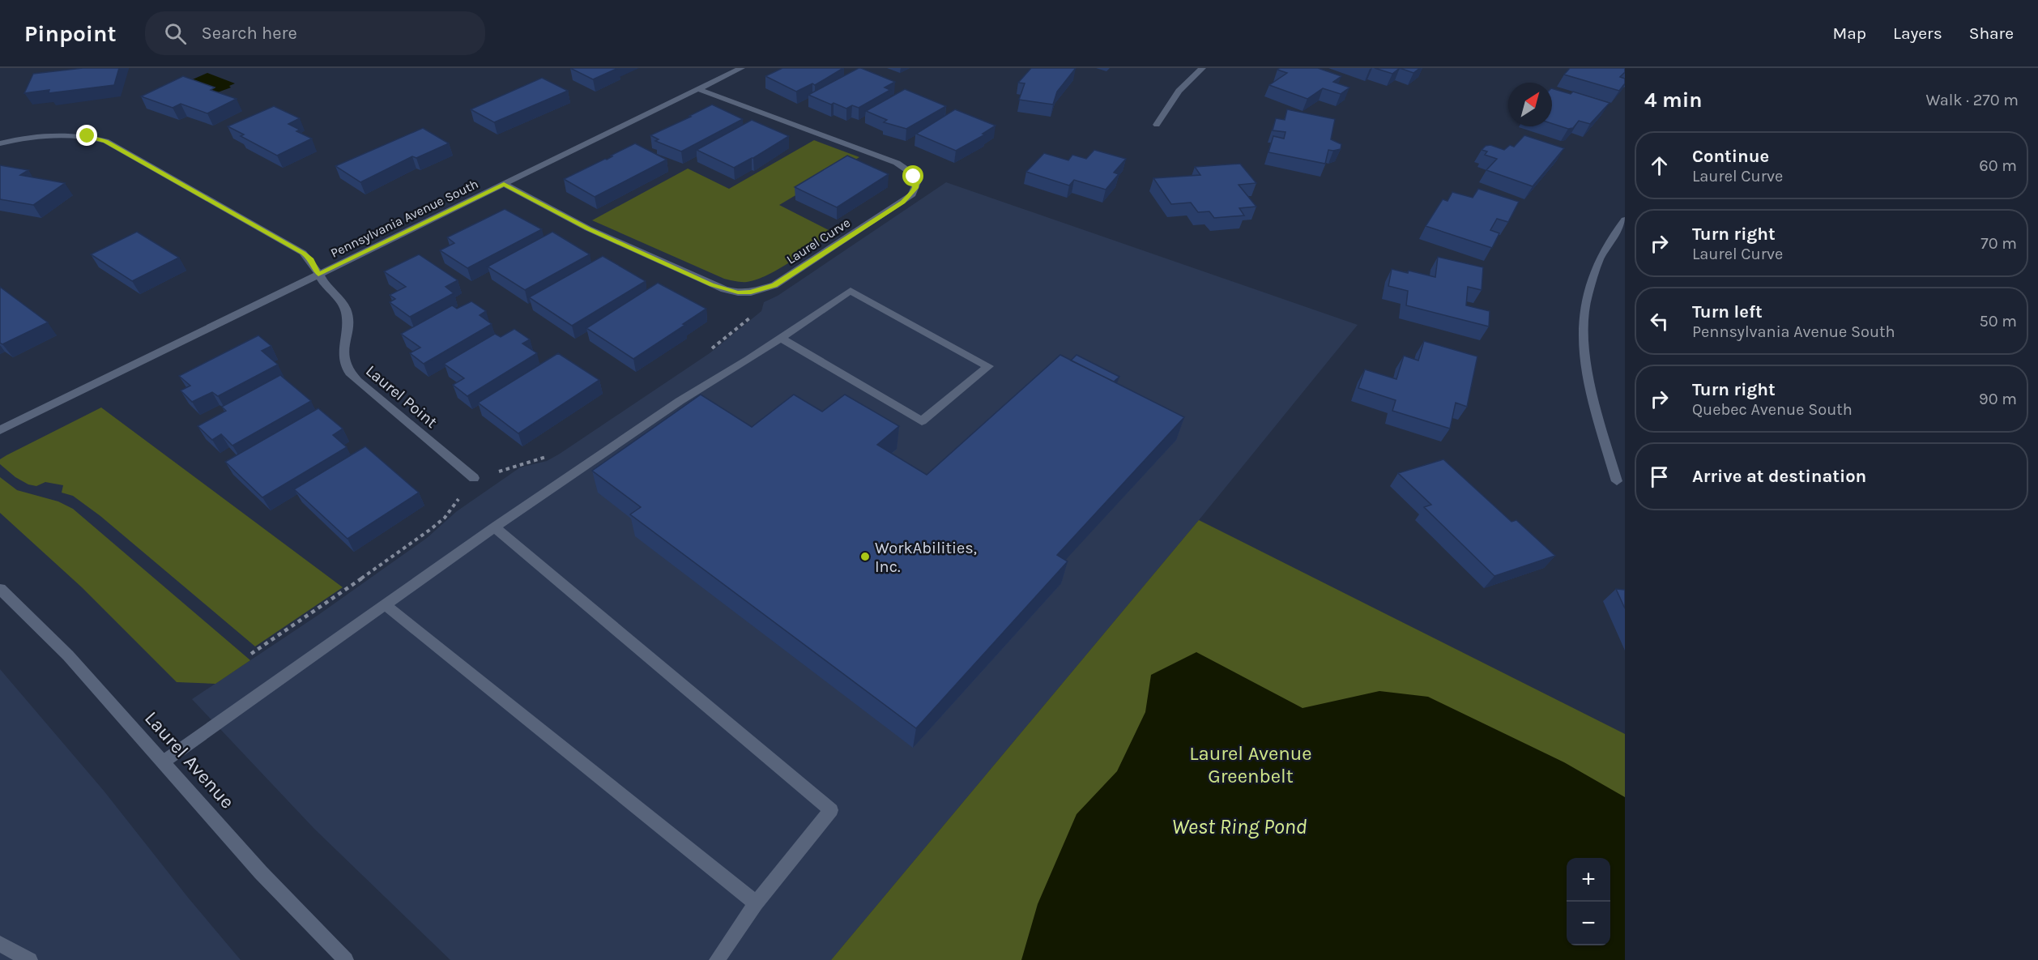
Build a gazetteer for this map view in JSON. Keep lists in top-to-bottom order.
{
  "streets": {
    "street": [
      "Pennsylvania Avenue South",
      "Laurel Curve",
      "Laurel Point",
      "Laurel Avenue"
    ]
  },
  "crossings": [
    ["Pennsylvania Avenue South", "Laurel Curve"],
    ["Pennsylvania Avenue South", "Laurel Point"]
  ],
  "water": ["West Ring Pond"],
  "parks": ["Laurel Avenue Greenbelt"],
  "places": ["WorkAbilities, Inc."],
  "north": "top right",
  "page": {
    "header": "Pinpoint",
    "search": "Search here",
    "nav": ["Map", "Layers", "Share"],
    "heading": ["4 min", "Walk · 270 m"],
    "list": [
      ["Continue", "Laurel Curve", "60 m"],
      ["Turn right", "Laurel Curve", "70 m"],
      ["Turn left", "Pennsylvania Avenue South", "50 m"],
      ["Turn right", "Quebec Avenue South", "90 m"],
      "Arrive at destination"
    ],
    "map_buttons": ["+", "−"]
  }
}
